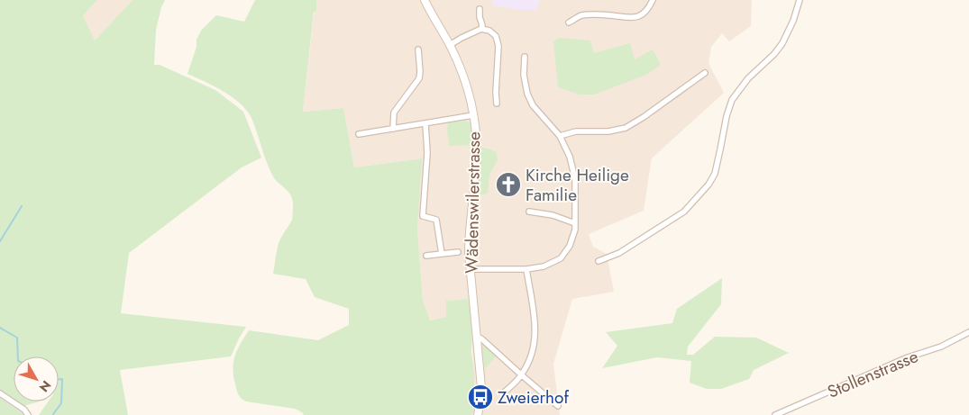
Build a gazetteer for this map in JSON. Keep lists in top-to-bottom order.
{
  "streets": {
    "street": ["Wädenswilerstrasse", "Stollenstrasse"]
  },
  "places": {
    "church": ["Kirche Heilige Familie"],
    "bus stop": ["Zweierhof"]
  },
  "north": "bottom right"
}
